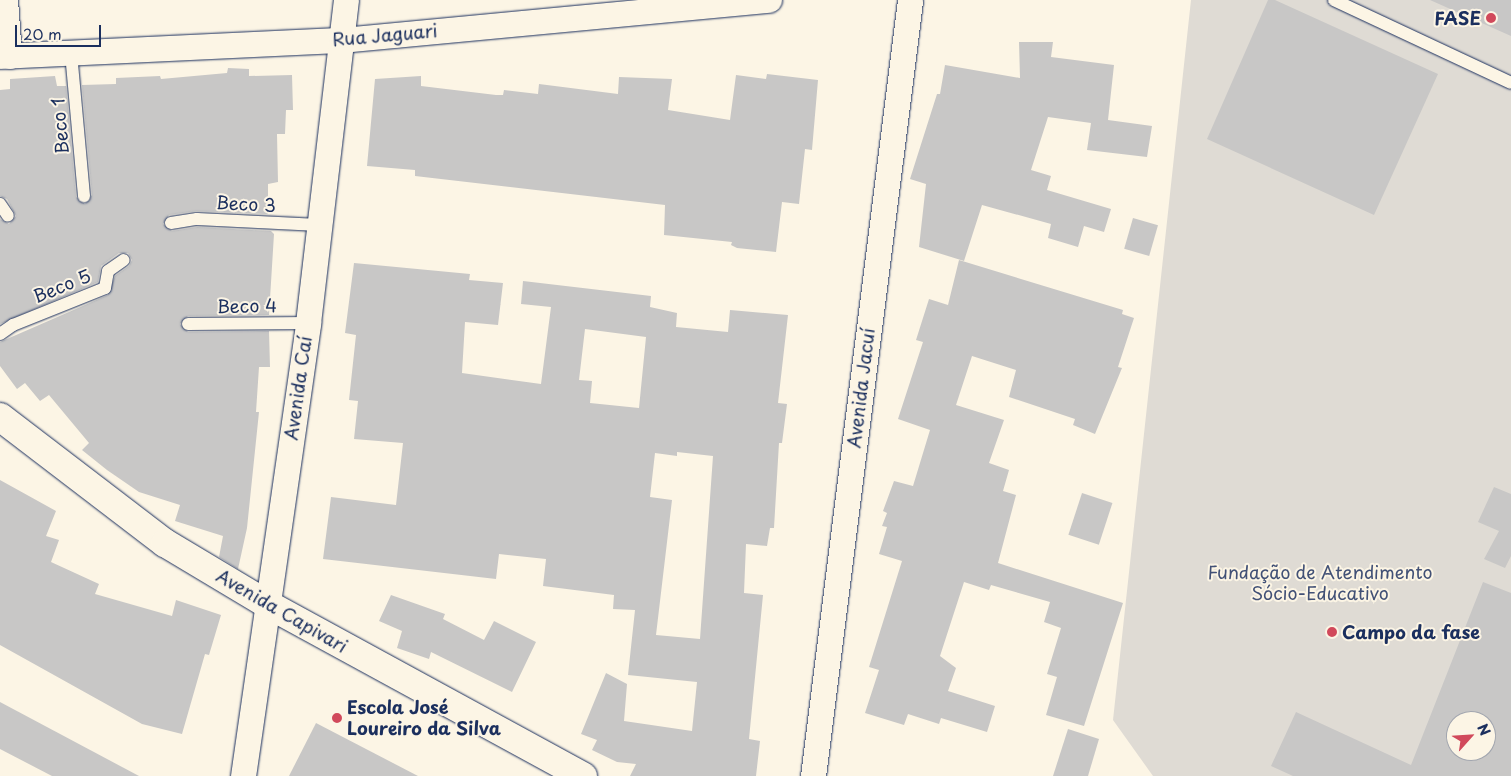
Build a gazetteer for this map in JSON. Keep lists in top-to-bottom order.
{
  "streets": {
    "street": [
      "Rua Jaguari",
      "Avenida Caí",
      "Avenida Jacuí",
      "Avenida Capivari"
    ],
    "lane": [
      "Beco 1",
      "Beco 3",
      "Beco 5",
      "Beco 4"
    ]
  },
  "crossings": [
    ["Rua Jaguari", "Beco 1"],
    ["Rua Jaguari", "Avenida Caí"],
    ["Beco 3", "Avenida Caí"],
    ["Beco 4", "Avenida Caí"],
    ["Avenida Caí", "Avenida Capivari"]
  ],
  "parks": ["Fundação de Atendimento Sócio-Educativo"],
  "places": ["FASE", "Campo da fase", "Escola José Loureiro da Silva"],
  "scale_bar": "20 m",
  "north": "top right"
}
